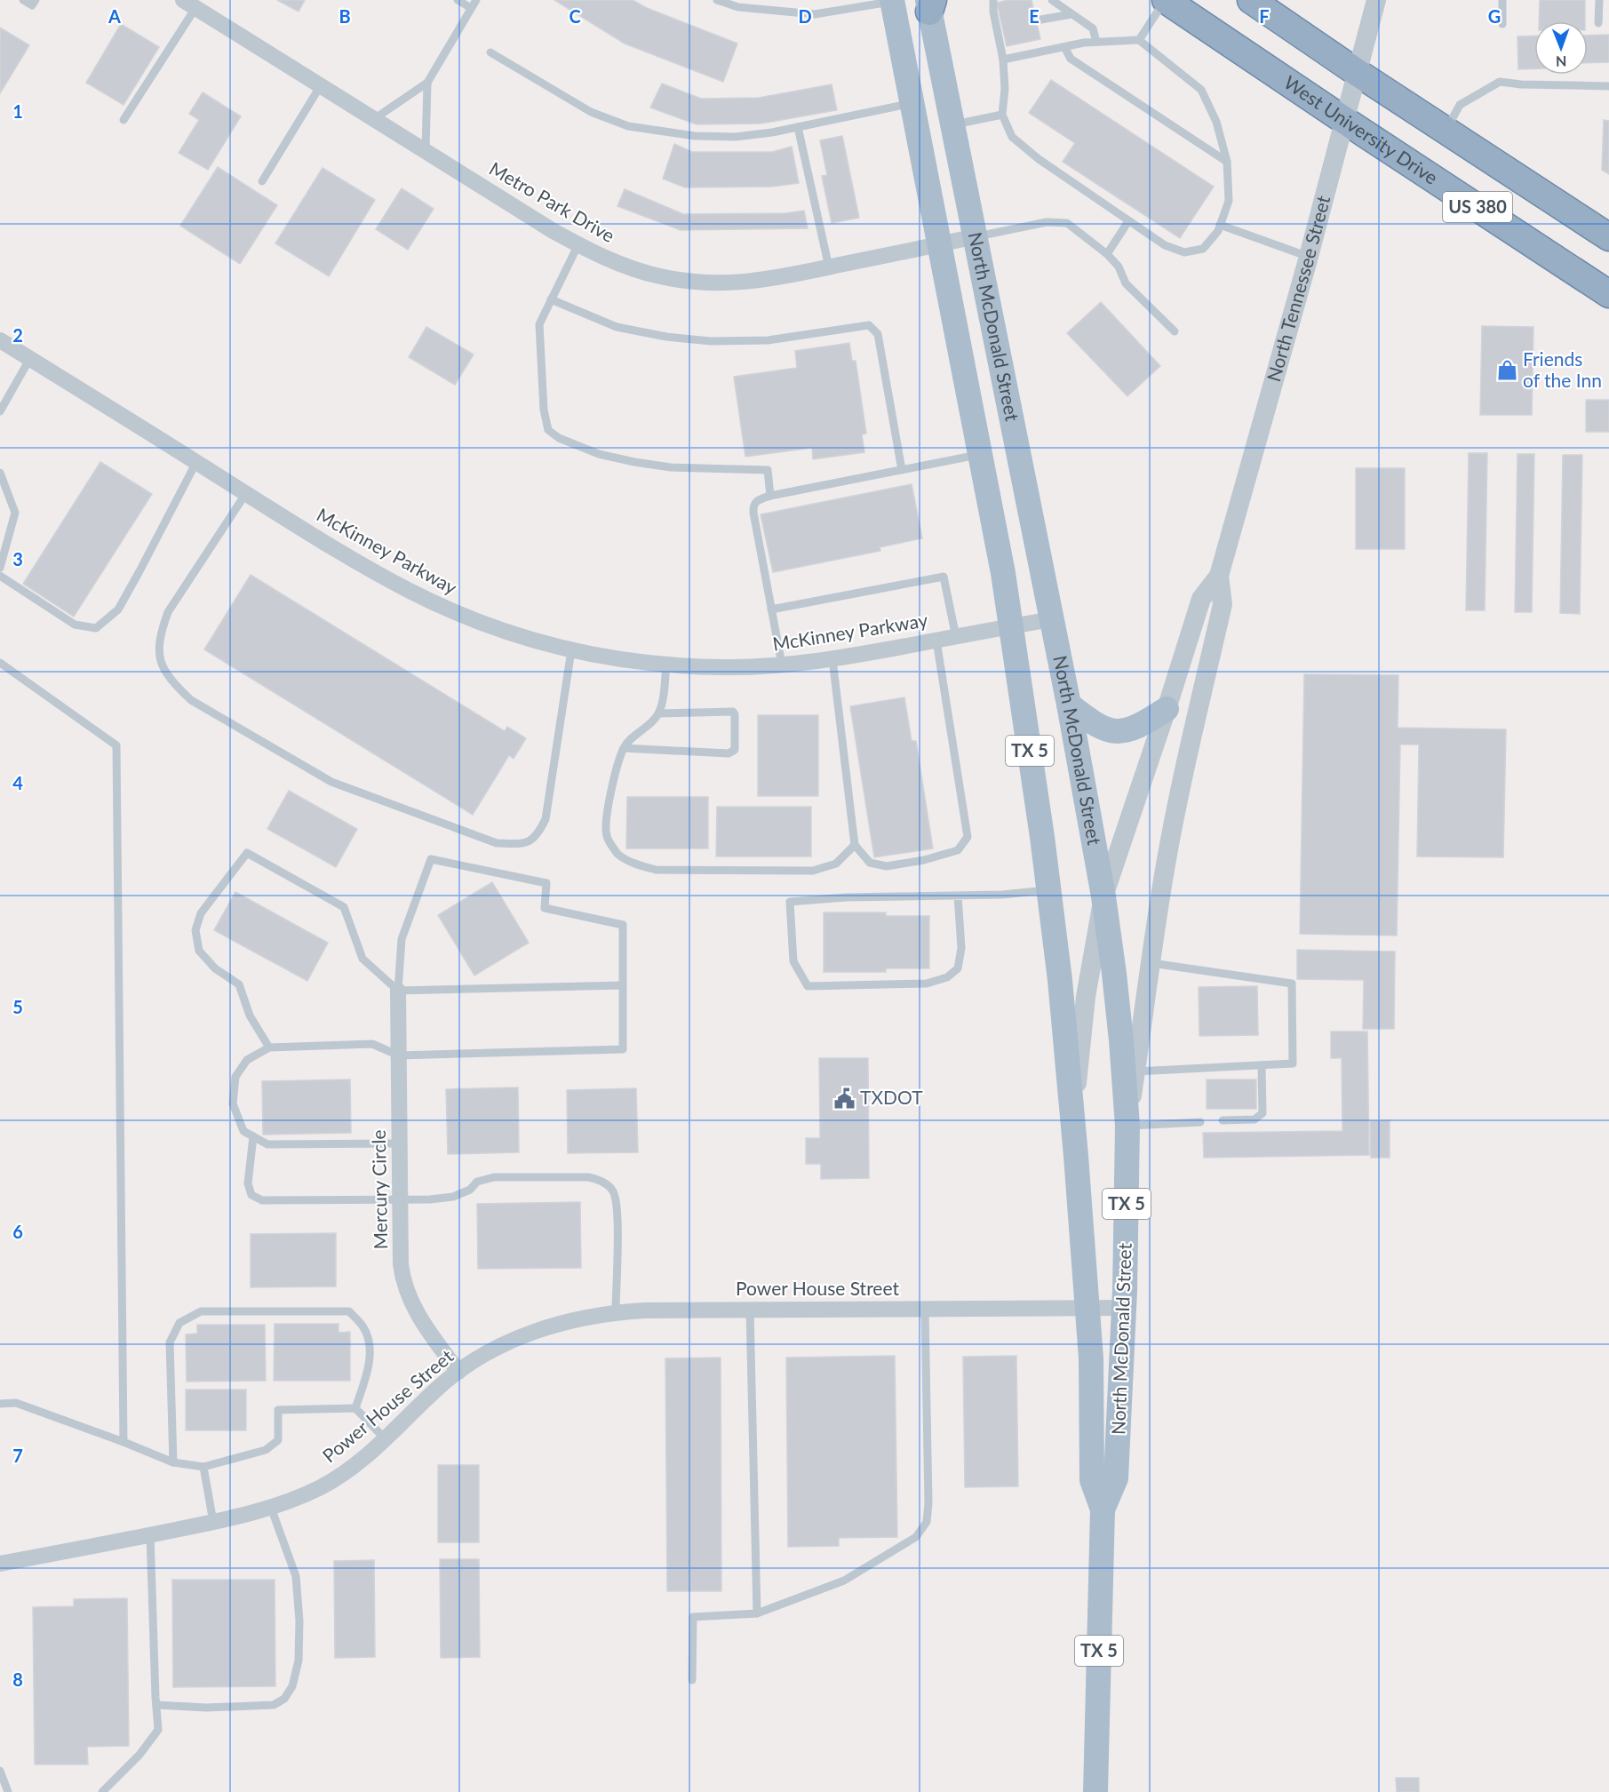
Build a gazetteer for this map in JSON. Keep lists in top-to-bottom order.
{
  "streets": {
    "highway": ["West University Drive", "US 380"],
    "main road": ["North McDonald Street", "TX 5"],
    "street": [
      "Metro Park Drive",
      "North Tennessee Street",
      "McKinney Parkway",
      "Mercury Circle",
      "Power House Street"
    ]
  },
  "crossings": [
    ["West University Drive", "North Tennessee Street"],
    ["Metro Park Drive", "North McDonald Street"],
    ["US 380", "North Tennessee Street"],
    ["North McDonald Street", "McKinney Parkway"],
    ["North McDonald Street", "Power House Street"],
    ["Mercury Circle", "Power House Street"]
  ],
  "places": {
    "shop": ["Friends of the Inn"],
    "public building": ["TXDOT"]
  },
  "north": "bottom",
  "grid": {
    "columns": [
      "A",
      "B",
      "C",
      "D",
      "E",
      "F",
      "G"
    ],
    "rows": [
      "1",
      "2",
      "3",
      "4",
      "5",
      "6",
      "7",
      "8"
    ]
  }
}
